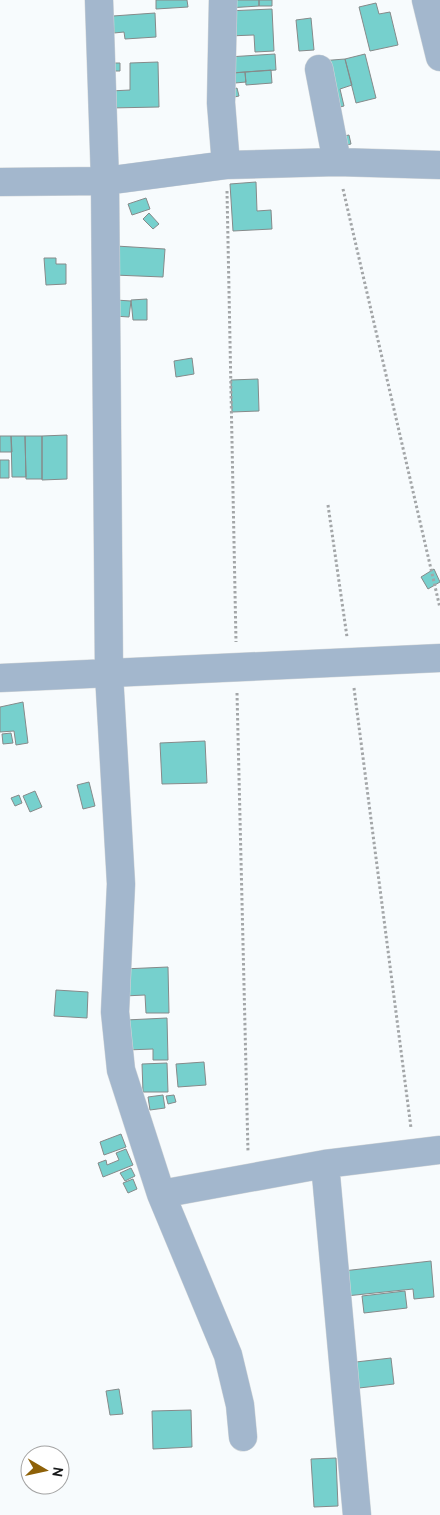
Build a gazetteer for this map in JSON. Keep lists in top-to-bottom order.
{
  "north": "right"
}
